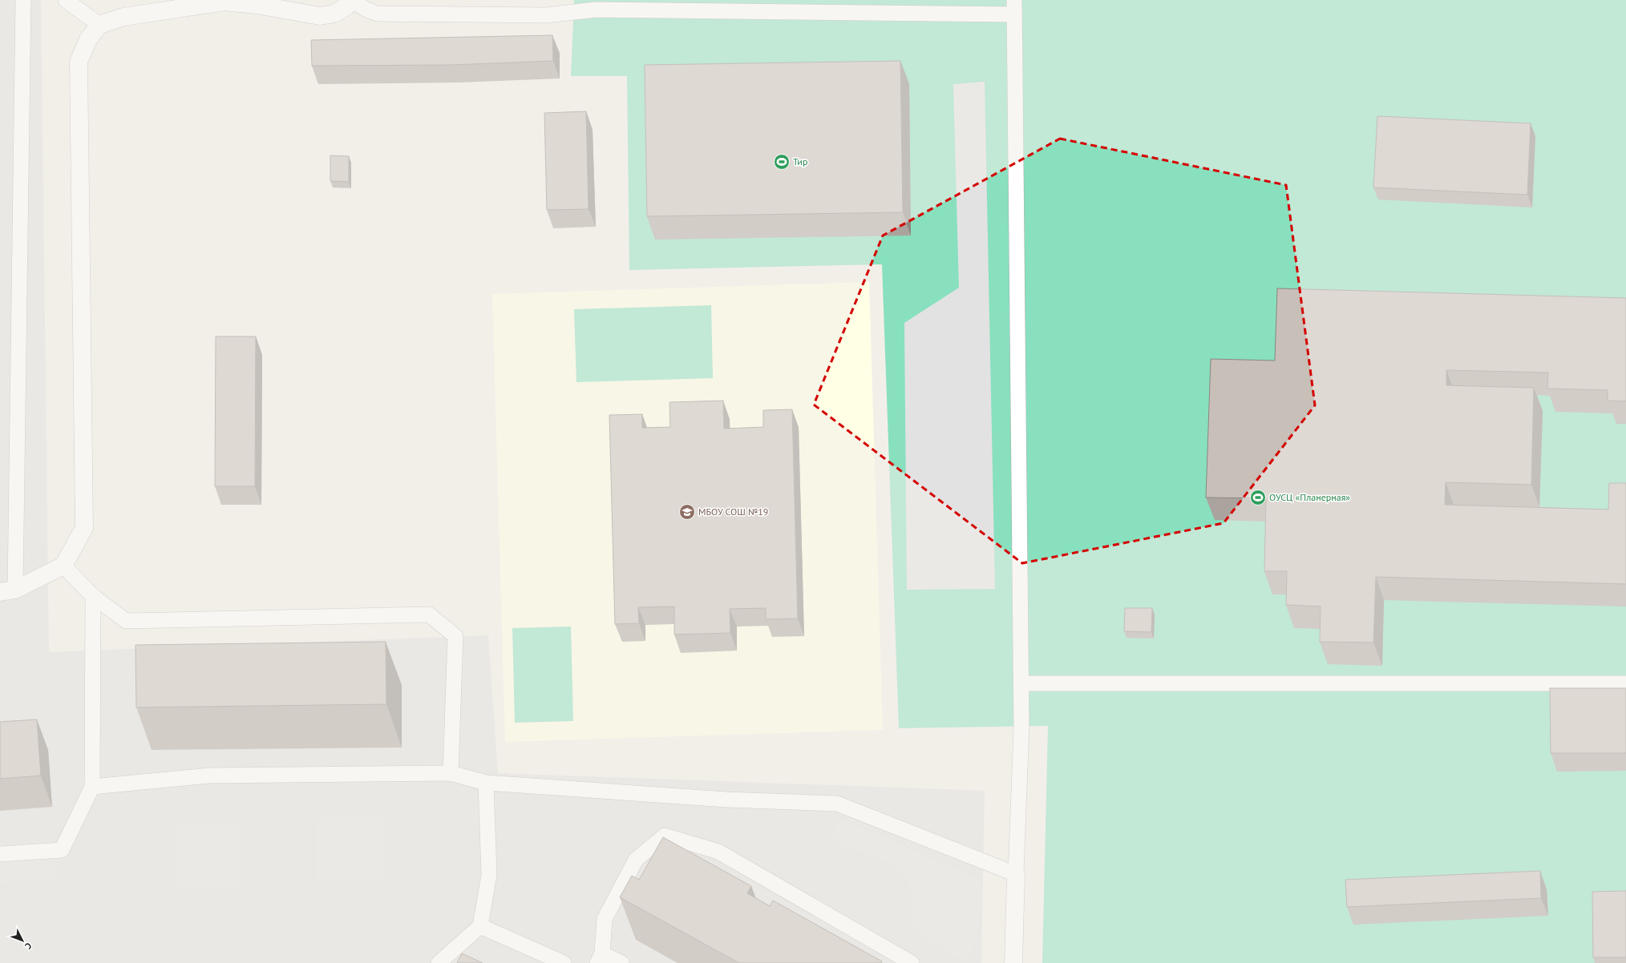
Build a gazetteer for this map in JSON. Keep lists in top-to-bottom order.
{
  "places": {
    "sports": ["Тир", "ОУСЦ «Планерная»"],
    "school or university": ["МБОУ СОШ №19"]
  },
  "north": "bottom right"
}
